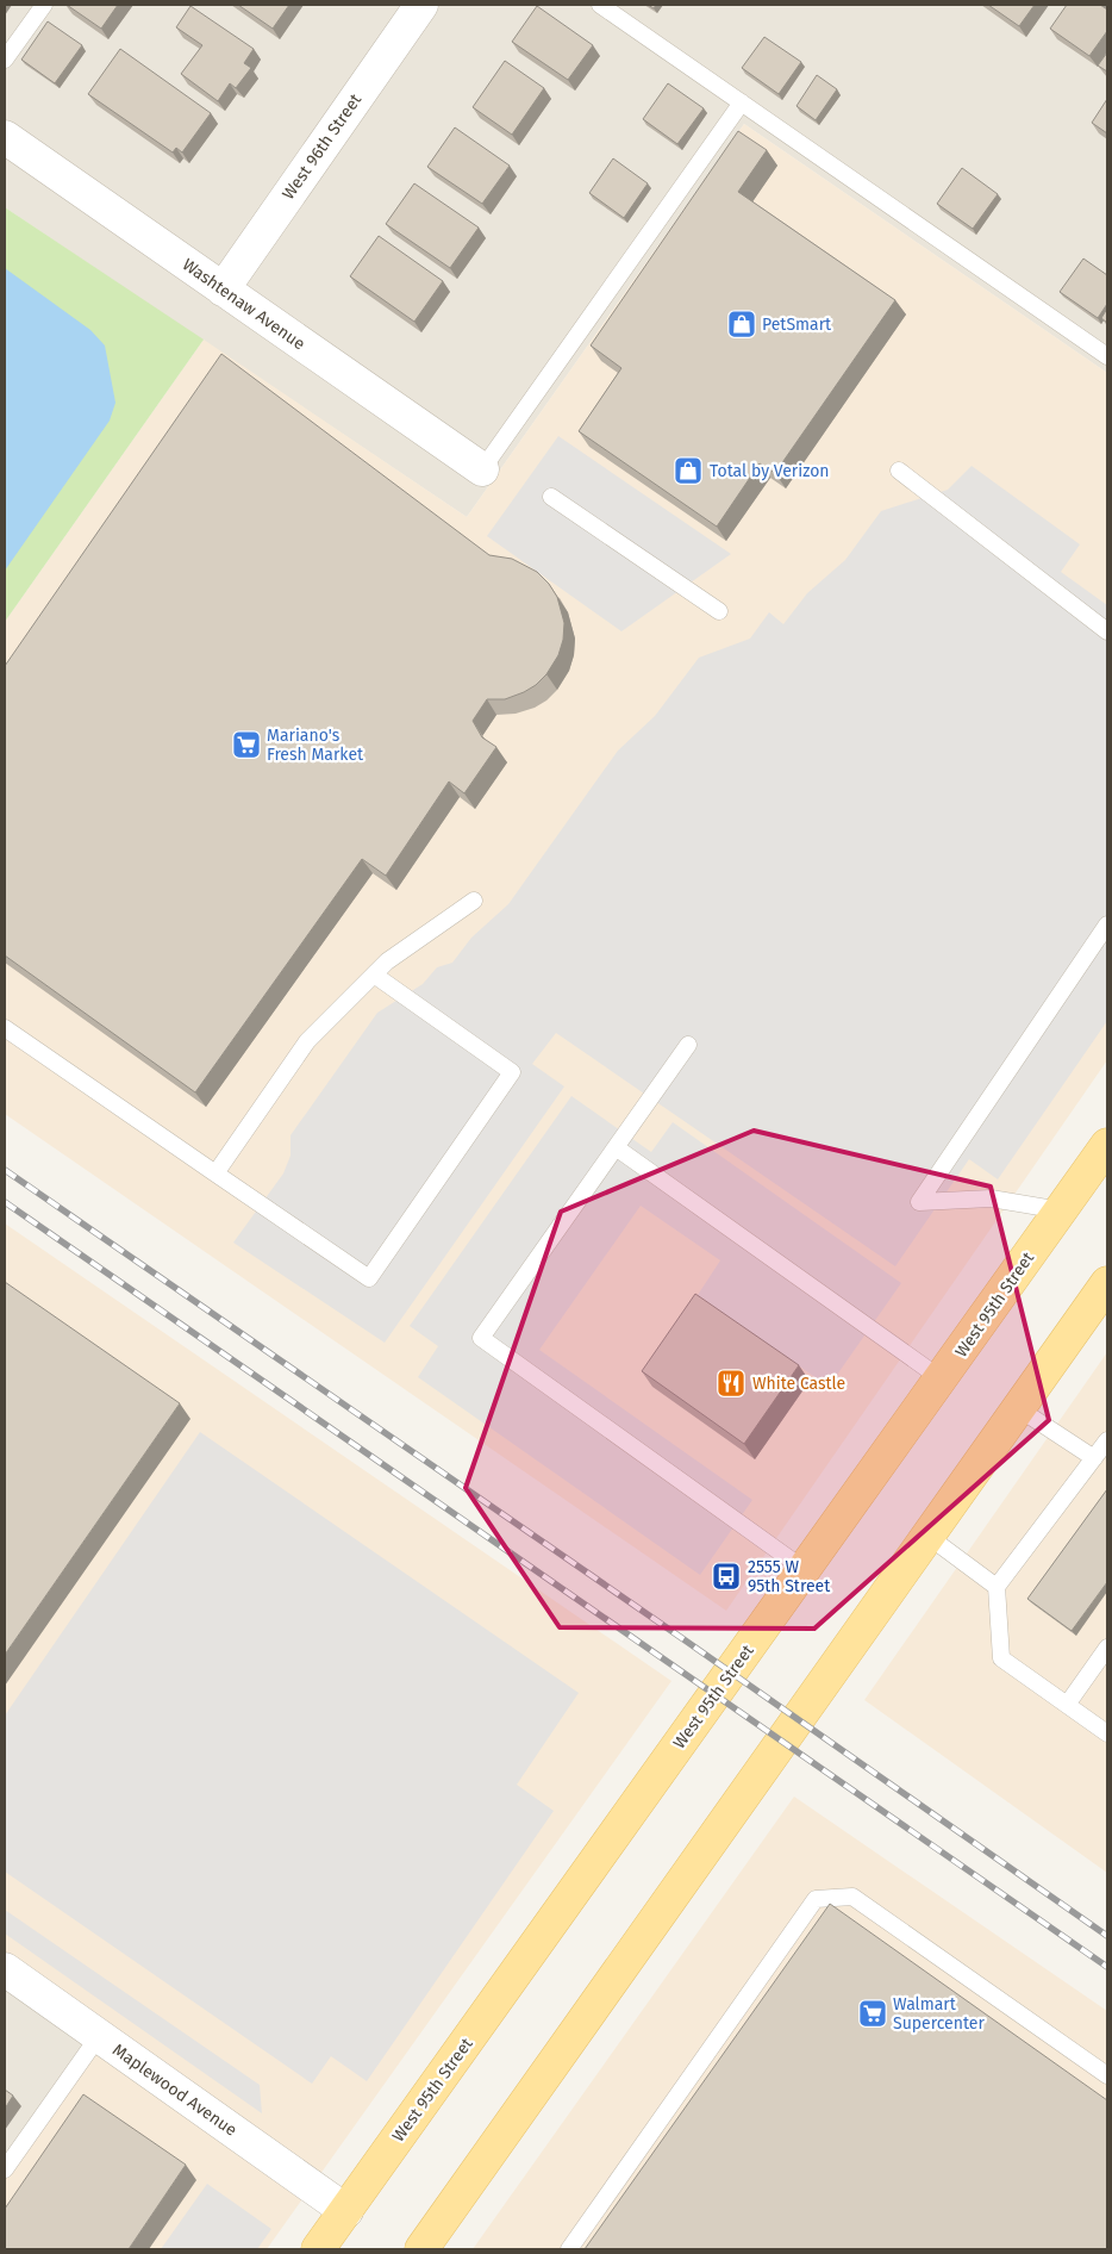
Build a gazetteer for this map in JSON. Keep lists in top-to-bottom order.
{
  "streets": {
    "main road": ["West 95th Street"],
    "street": ["West 96th Street", "Washtenaw Avenue", "Maplewood Avenue"]
  },
  "crossings": [
    ["West 96th Street", "Washtenaw Avenue"],
    ["West 95th Street", "Maplewood Avenue"]
  ],
  "places": {
    "shop": ["PetSmart", "Total by Verizon"],
    "supermarket": ["Mariano's Fresh Market", "Walmart Supercenter"],
    "restaurant": ["White Castle"],
    "bus stop": ["2555 W 95th Street"]
  }
}
